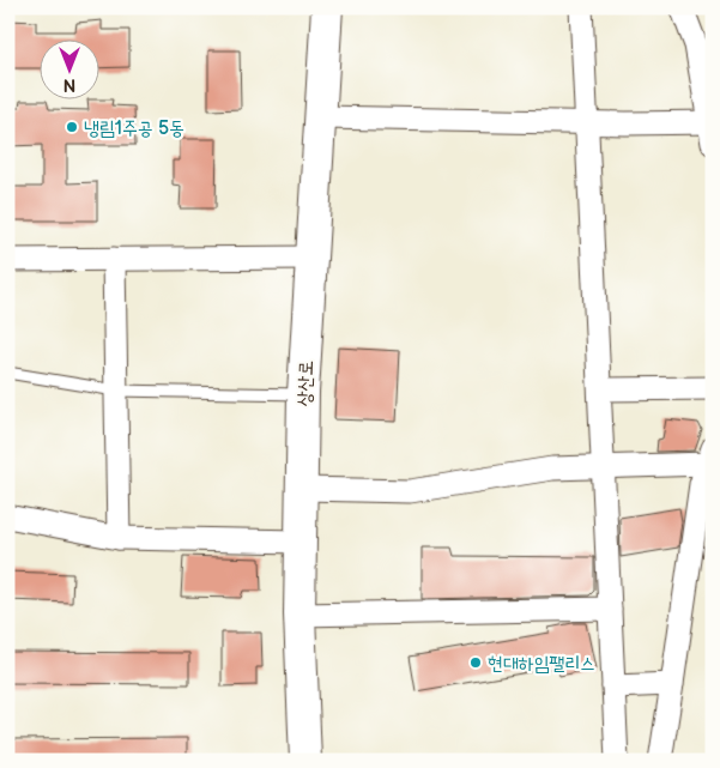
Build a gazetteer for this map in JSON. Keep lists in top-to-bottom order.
{
  "streets": {
    "street": ["상산로"]
  },
  "places": ["냉림1주공 5동", "현대하임팰리스"],
  "north": "bottom"
}
